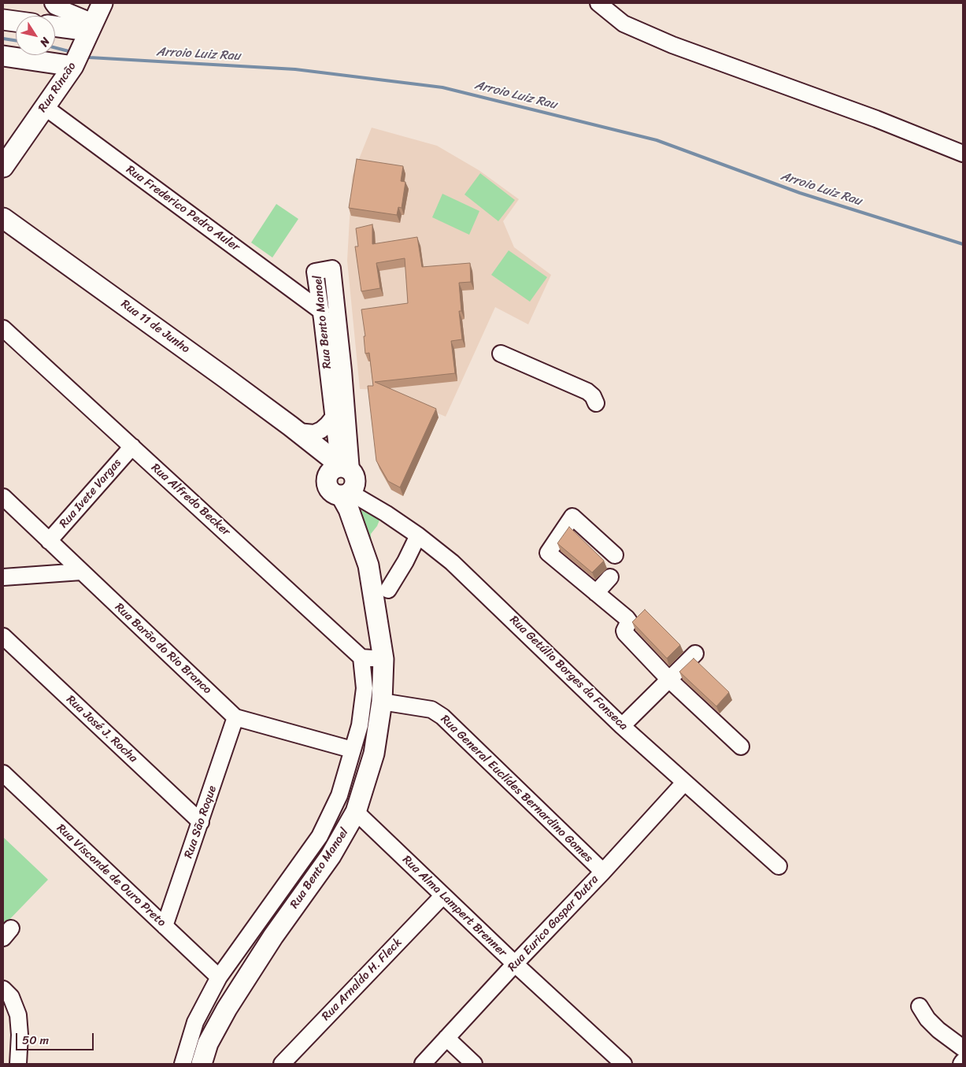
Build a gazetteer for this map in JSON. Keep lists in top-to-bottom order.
{
  "streets": {
    "main road": ["Rua Rincão", "Rua Bento Manoel", "Rua 11 de Junho"],
    "street": [
      "Rua Frederico Pedro Auler",
      "Rua Ivete Vargas",
      "Rua Alfredo Becker",
      "Rua Barão do Rio Branco",
      "Rua Getúlio Borges da Fonseca",
      "Rua José J. Rocha",
      "Rua General Euclídes Bernardino Gomes",
      "Rua São Roque",
      "Rua Visconde de Ouro Preto",
      "Rua Alma Lampert Brenner",
      "Rua Eurico Gaspar Dutra",
      "Rua Arnaldo H. Fleck"
    ]
  },
  "crossings": [
    ["Rua Rincão", "Rua Frederico Pedro Auler"],
    ["Rua Frederico Pedro Auler", "Rua Bento Manoel"],
    ["Rua Bento Manoel", "Rua 11 de Junho"],
    ["Rua Bento Manoel", "Rua Getúlio Borges da Fonseca"],
    ["Rua Bento Manoel", "Rua General Euclídes Bernardino Gomes"],
    ["Rua Bento Manoel", "Rua Alma Lampert Brenner"],
    ["Rua 11 de Junho", "Rua Getúlio Borges da Fonseca"],
    ["Rua Ivete Vargas", "Rua Alfredo Becker"],
    ["Rua Ivete Vargas", "Rua Barão do Rio Branco"],
    ["Rua Barão do Rio Branco", "Rua São Roque"],
    ["Rua Getúlio Borges da Fonseca", "Rua Eurico Gaspar Dutra"],
    ["Rua José J. Rocha", "Rua São Roque"],
    ["Rua General Euclídes Bernardino Gomes", "Rua Eurico Gaspar Dutra"],
    ["Rua São Roque", "Rua Visconde de Ouro Preto"],
    ["Rua Alma Lampert Brenner", "Rua Eurico Gaspar Dutra"],
    ["Rua Alma Lampert Brenner", "Rua Arnaldo H. Fleck"]
  ],
  "water": ["Arroio Luiz Rau"],
  "scale_bar": "50 m",
  "north": "bottom right"
}
